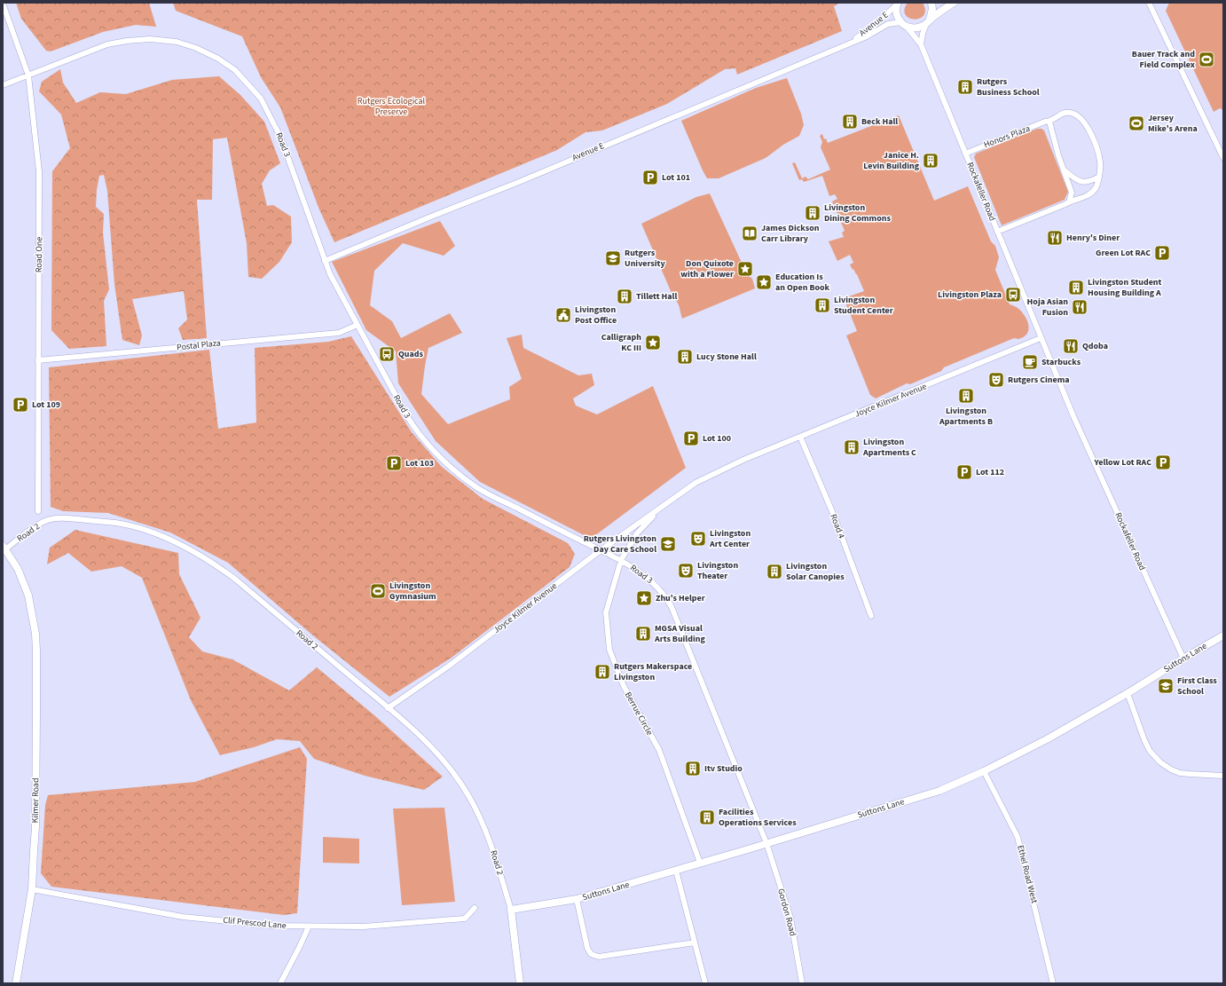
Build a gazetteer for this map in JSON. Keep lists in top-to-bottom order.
{
  "streets": {
    "street": [
      "Avenue E",
      "Honors Plaza",
      "Road 3",
      "Rockafeller Road",
      "Road One",
      "Postal Plaza",
      "Joyce Kilmer Avenue",
      "Road 4",
      "Road 2",
      "Suttons Lane",
      "Berrue Circle",
      "Kilmer Road",
      "Ethel Road West",
      "Gordon Road",
      "Clif Prescod Lane"
    ]
  },
  "crossings": [
    ["Avenue E", "Road 3"],
    ["Avenue E", "Rockafeller Road"],
    ["Honors Plaza", "Rockafeller Road"],
    ["Road 3", "Road One"],
    ["Road 3", "Postal Plaza"],
    ["Road 3", "Joyce Kilmer Avenue"],
    ["Road 3", "Suttons Lane"],
    ["Road 3", "Berrue Circle"],
    ["Road 3", "Gordon Road"],
    ["Rockafeller Road", "Joyce Kilmer Avenue"],
    ["Rockafeller Road", "Suttons Lane"],
    ["Road One", "Postal Plaza"],
    ["Joyce Kilmer Avenue", "Road 4"],
    ["Joyce Kilmer Avenue", "Road 2"],
    ["Joyce Kilmer Avenue", "Berrue Circle"],
    ["Road 2", "Suttons Lane"],
    ["Road 2", "Kilmer Road"],
    ["Suttons Lane", "Berrue Circle"],
    ["Suttons Lane", "Ethel Road West"],
    ["Suttons Lane", "Gordon Road"],
    ["Kilmer Road", "Clif Prescod Lane"]
  ],
  "parks": ["Rutgers Ecological Preserve"],
  "places": {
    "sports": ["Bauer Track and Field Complex", "Jersey Mike's Arena", "Livingston Gymnasium"],
    "building": [
      "Rutgers Business School",
      "Beck Hall",
      "Janice H. Levin Building",
      "Livingston Dining Commons",
      "Livingston Student Housing Building A",
      "Tillett Hall",
      "Livingston Student Center",
      "Lucy Stone Hall",
      "Livingston Apartments B",
      "Livingston Apartments C",
      "Livingston Solar Canopies",
      "MGSA Visual Arts Building",
      "Rutgers Makerspace Livingston",
      "Itv Studio",
      "Facilities Operations Services"
    ],
    "parking": [
      "Lot 101",
      "Green Lot RAC",
      "Lot 109",
      "Lot 100",
      "Yellow Lot RAC",
      "Lot 103",
      "Lot 112"
    ],
    "library": ["James Dickson Carr Library"],
    "restaurant": ["Henry's Diner", "Hoja Asian Fusion", "Qdoba"],
    "school or university": ["Rutgers University", "Rutgers Livingston Day Care School", "First Class School"],
    "place": [
      "Don Quixote with a Flower",
      "Education Is an Open Book",
      "Calligraph KC III",
      "Zhu's Helper"
    ],
    "bus stop": ["Livingston Plaza", "Quads"],
    "public building": ["Livingston Post Office"],
    "cafe": ["Starbucks"],
    "theatre": ["Rutgers Cinema", "Livingston Art Center", "Livingston Theater"]
  }
}
